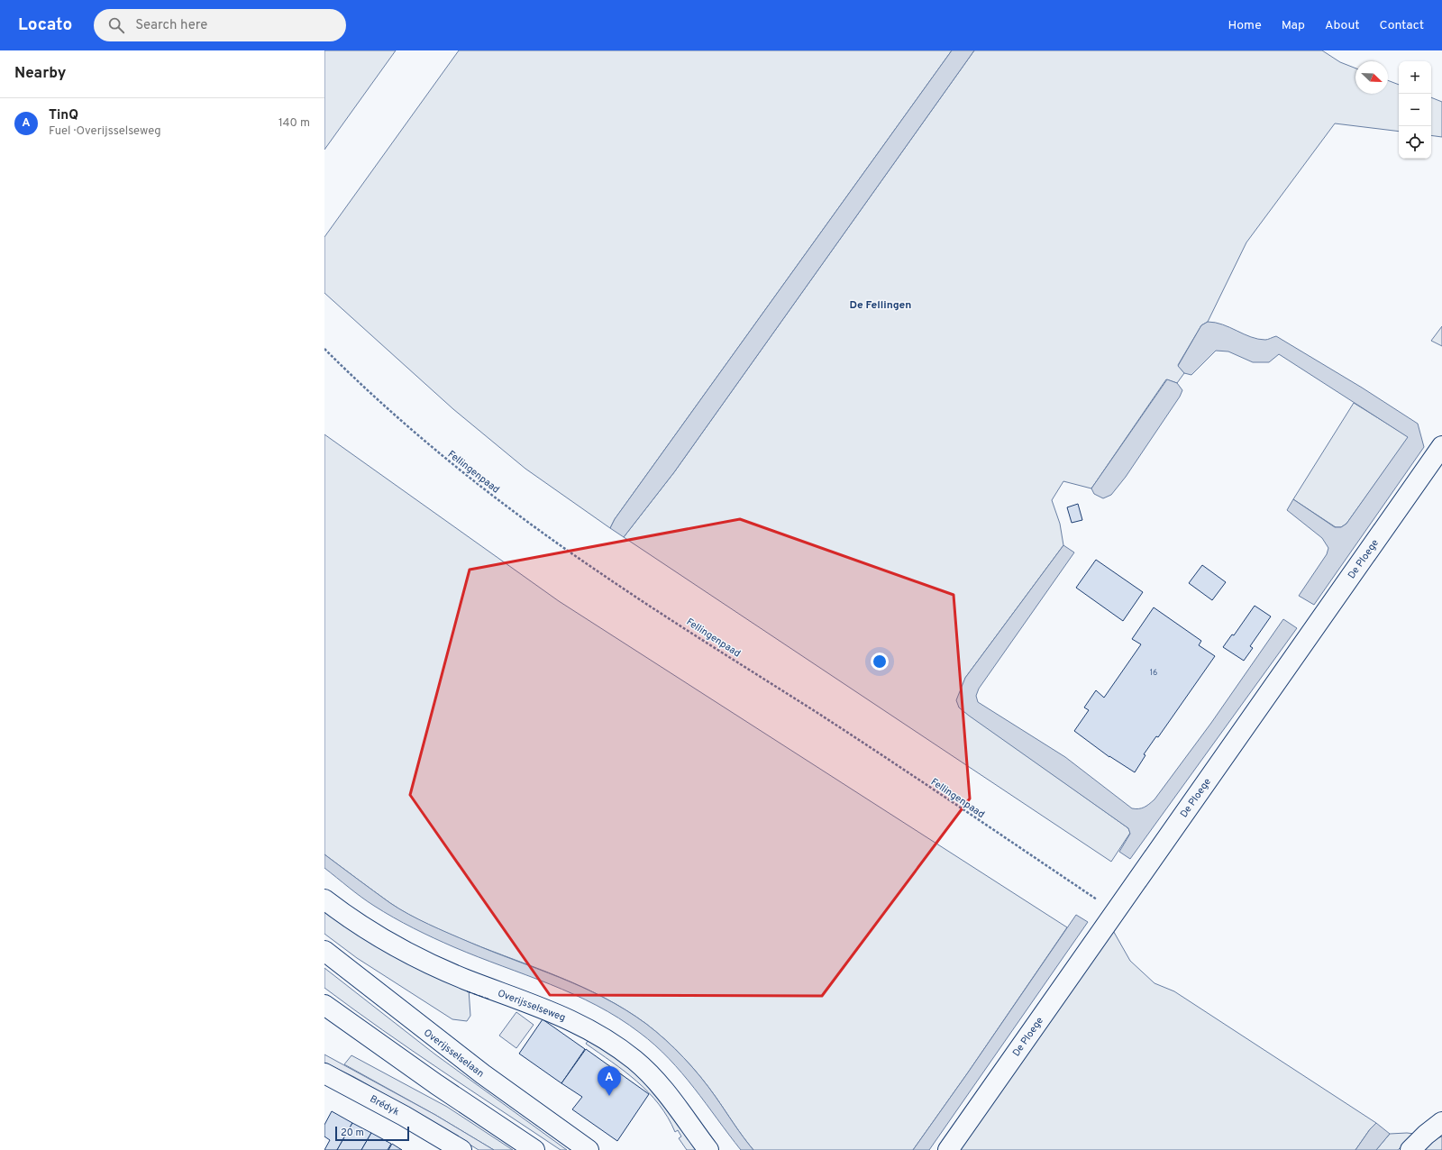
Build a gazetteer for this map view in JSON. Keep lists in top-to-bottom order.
{
  "streets": {
    "street": [
      "De Ploege",
      "Overijsselseweg",
      "Overijsselselaan",
      "Brédyk"
    ],
    "path": ["Fellingenpaad"]
  },
  "crossings": [
    ["Fellingenpaad", "De Ploege"]
  ],
  "districts": ["De Fellingen"],
  "house_numbers": ["16"],
  "scale_bar": "20 m",
  "north": "bottom right",
  "page": {
    "header": "Locato",
    "search": "Search here",
    "nav": [
      "Home",
      "Map",
      "About",
      "Contact"
    ],
    "heading": "Nearby",
    "map_buttons": ["+", "−"],
    "list": [
      {
        "mark": "A",
        "name": "TinQ",
        "note": "Fuel · Overijsselseweg",
        "value": "140 m"
      }
    ],
    "pins": "A",
    "scale": "20 m"
  }
}
